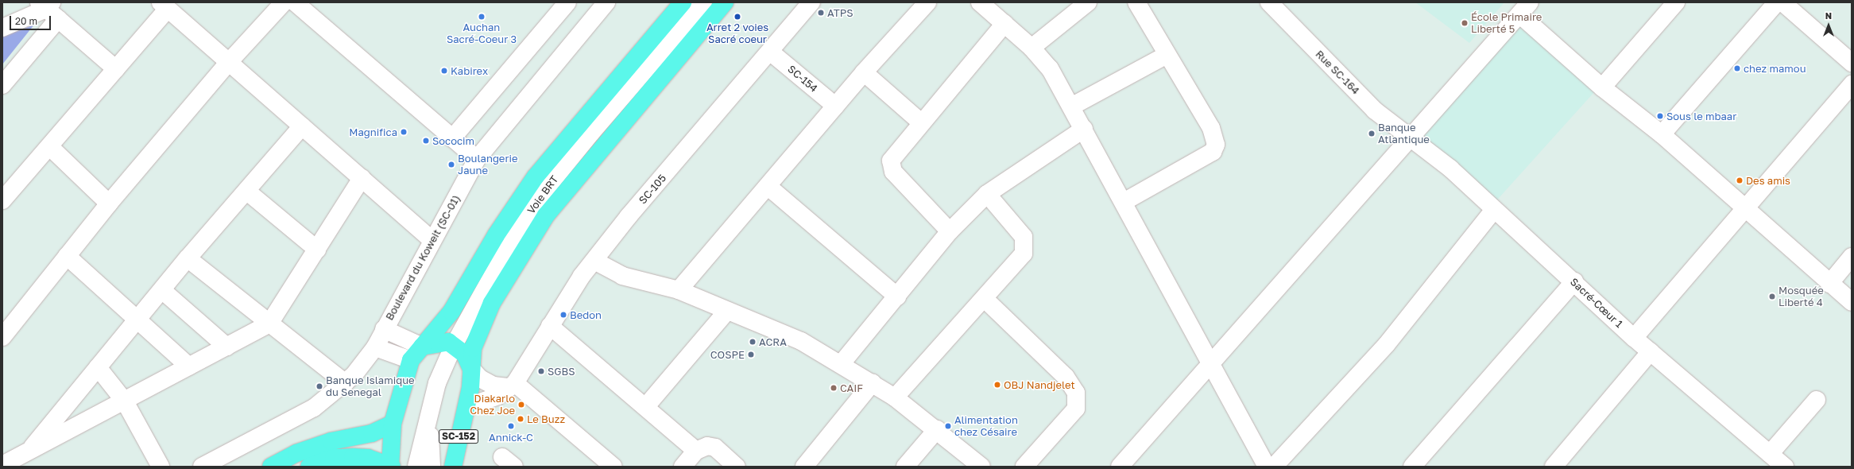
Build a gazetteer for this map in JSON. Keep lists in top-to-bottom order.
{
  "streets": {
    "main road": ["SC-152"],
    "street": [
      "Rue SC-164",
      "SC-154",
      "SC-105",
      "Voie BRT",
      "Boulevard du Koweit (SC-01)",
      "Sacré-Cœur 1"
    ]
  },
  "crossings": [
    ["Rue SC-164", "Sacré-Cœur 1"],
    ["SC-154", "SC-105"],
    ["SC-105", "SC-152"]
  ],
  "places": [
    "ATPS",
    "Auchan Sacré-Coeur 3",
    "Arret 2 voies Sacré coeur",
    "École Primaire Liberté 5",
    "chez mamou",
    "Kabirex",
    "Sous le mbaar",
    "Magnifica",
    "Banque Atlantique",
    "Sococim",
    "Boulangerie Jaune",
    "Des amis",
    "Mosquée Liberté 4",
    "Bedon",
    "ACRA",
    "COSPE",
    "SGBS",
    "OBJ Nandjelet",
    "Banque Islamique du Senegal",
    "CAIF",
    "Diakarlo Chez Joe",
    "Le Buzz",
    "Annick-C",
    "Alimentation chez Césaire"
  ],
  "scale_bar": "20 m",
  "north": "top"
}
